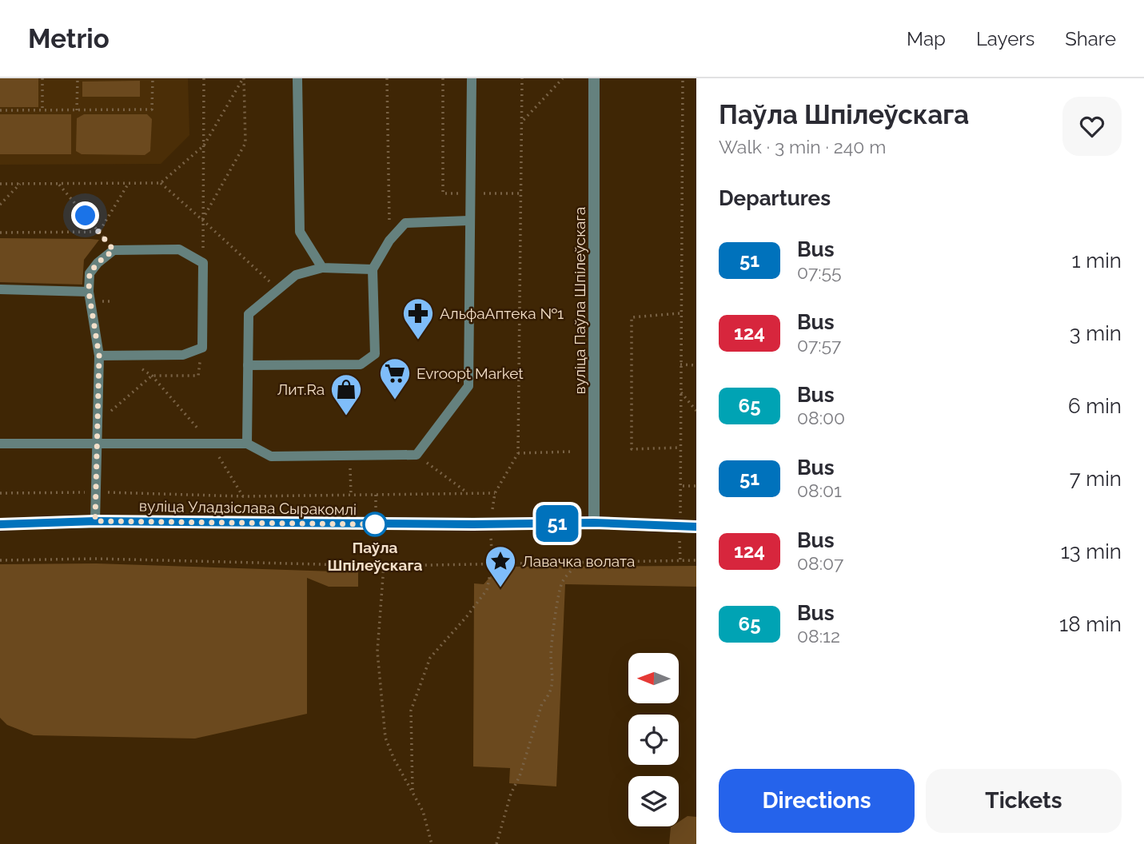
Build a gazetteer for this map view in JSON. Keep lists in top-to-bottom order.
{
  "streets": {
    "street": ["вуліца Паўла Шпілеўскага", "вуліца Уладзіслава Сыракомлі"]
  },
  "crossings": [
    ["вуліца Паўла Шпілеўскага", "вуліца Уладзіслава Сыракомлі"]
  ],
  "places": {
    "pharmacy": ["АльфаАптека №1"],
    "supermarket": ["Evroopt Market"],
    "shop": ["Лит.Ra"],
    "other": ["Паўла Шпілеўскага"],
    "place": ["Лавачка волата"]
  },
  "lines": ["bus line 51"],
  "north": "left",
  "page": {
    "header": "Metrio",
    "nav": ["Map", "Layers", "Share"],
    "on_map": "51",
    "heading": [
      ["Паўла Шпілеўскага", "Walk · 3 min · 240 m"],
      "Departures"
    ],
    "list": [
      {
        "mark": "51",
        "name": "Bus",
        "note": "07:55",
        "value": "1 min"
      },
      {
        "mark": "124",
        "name": "Bus",
        "note": "07:57",
        "value": "3 min"
      },
      {
        "mark": "65",
        "name": "Bus",
        "note": "08:00",
        "value": "6 min"
      },
      {
        "mark": "51",
        "name": "Bus",
        "note": "08:01",
        "value": "7 min"
      },
      {
        "mark": "124",
        "name": "Bus",
        "note": "08:07",
        "value": "13 min"
      },
      {
        "mark": "65",
        "name": "Bus",
        "note": "08:12",
        "value": "18 min"
      }
    ],
    "buttons": ["Directions", "Tickets"]
  }
}
